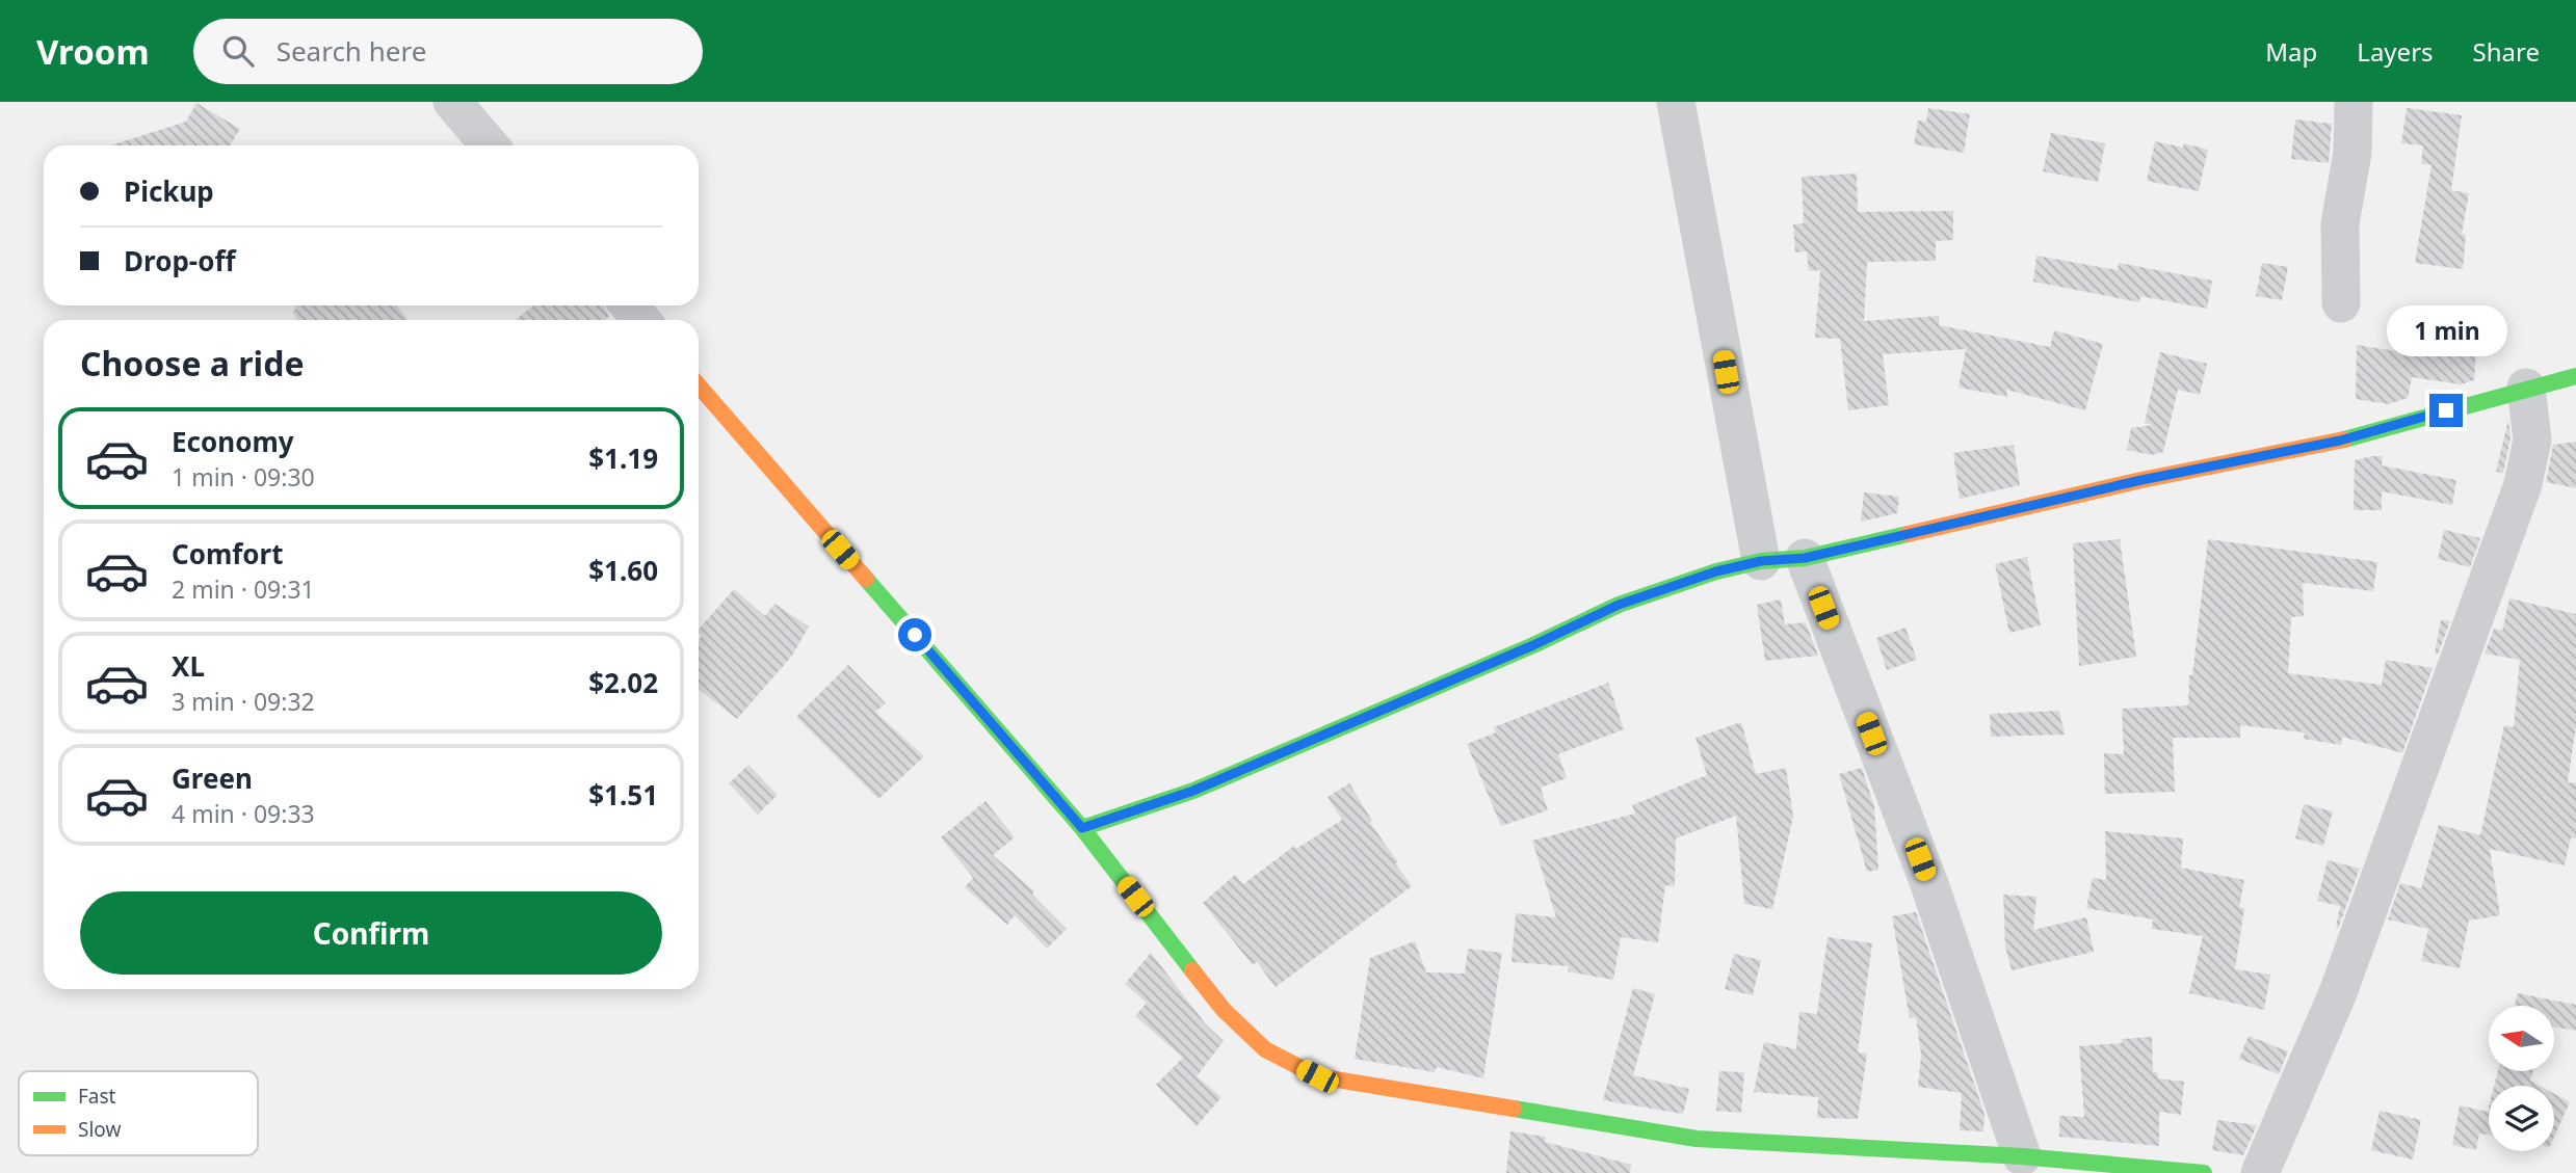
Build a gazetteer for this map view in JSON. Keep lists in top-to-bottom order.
{
  "legend": ["Fast", "Slow"],
  "north": "left",
  "page": {
    "header": "Vroom",
    "search": "Search here",
    "nav": ["Map", "Layers", "Share"],
    "banner": ["Pickup", "Drop-off"],
    "bubble": "1 min",
    "heading": "Choose a ride",
    "list": [
      {
        "name": "Economy",
        "note": "1 min · 09:30",
        "value": "$1.19"
      },
      {
        "name": "Comfort",
        "note": "2 min · 09:31",
        "value": "$1.60"
      },
      {
        "name": "XL",
        "note": "3 min · 09:32",
        "value": "$2.02"
      },
      {
        "name": "Green",
        "note": "4 min · 09:33",
        "value": "$1.51"
      }
    ],
    "buttons": "Confirm"
  }
}
